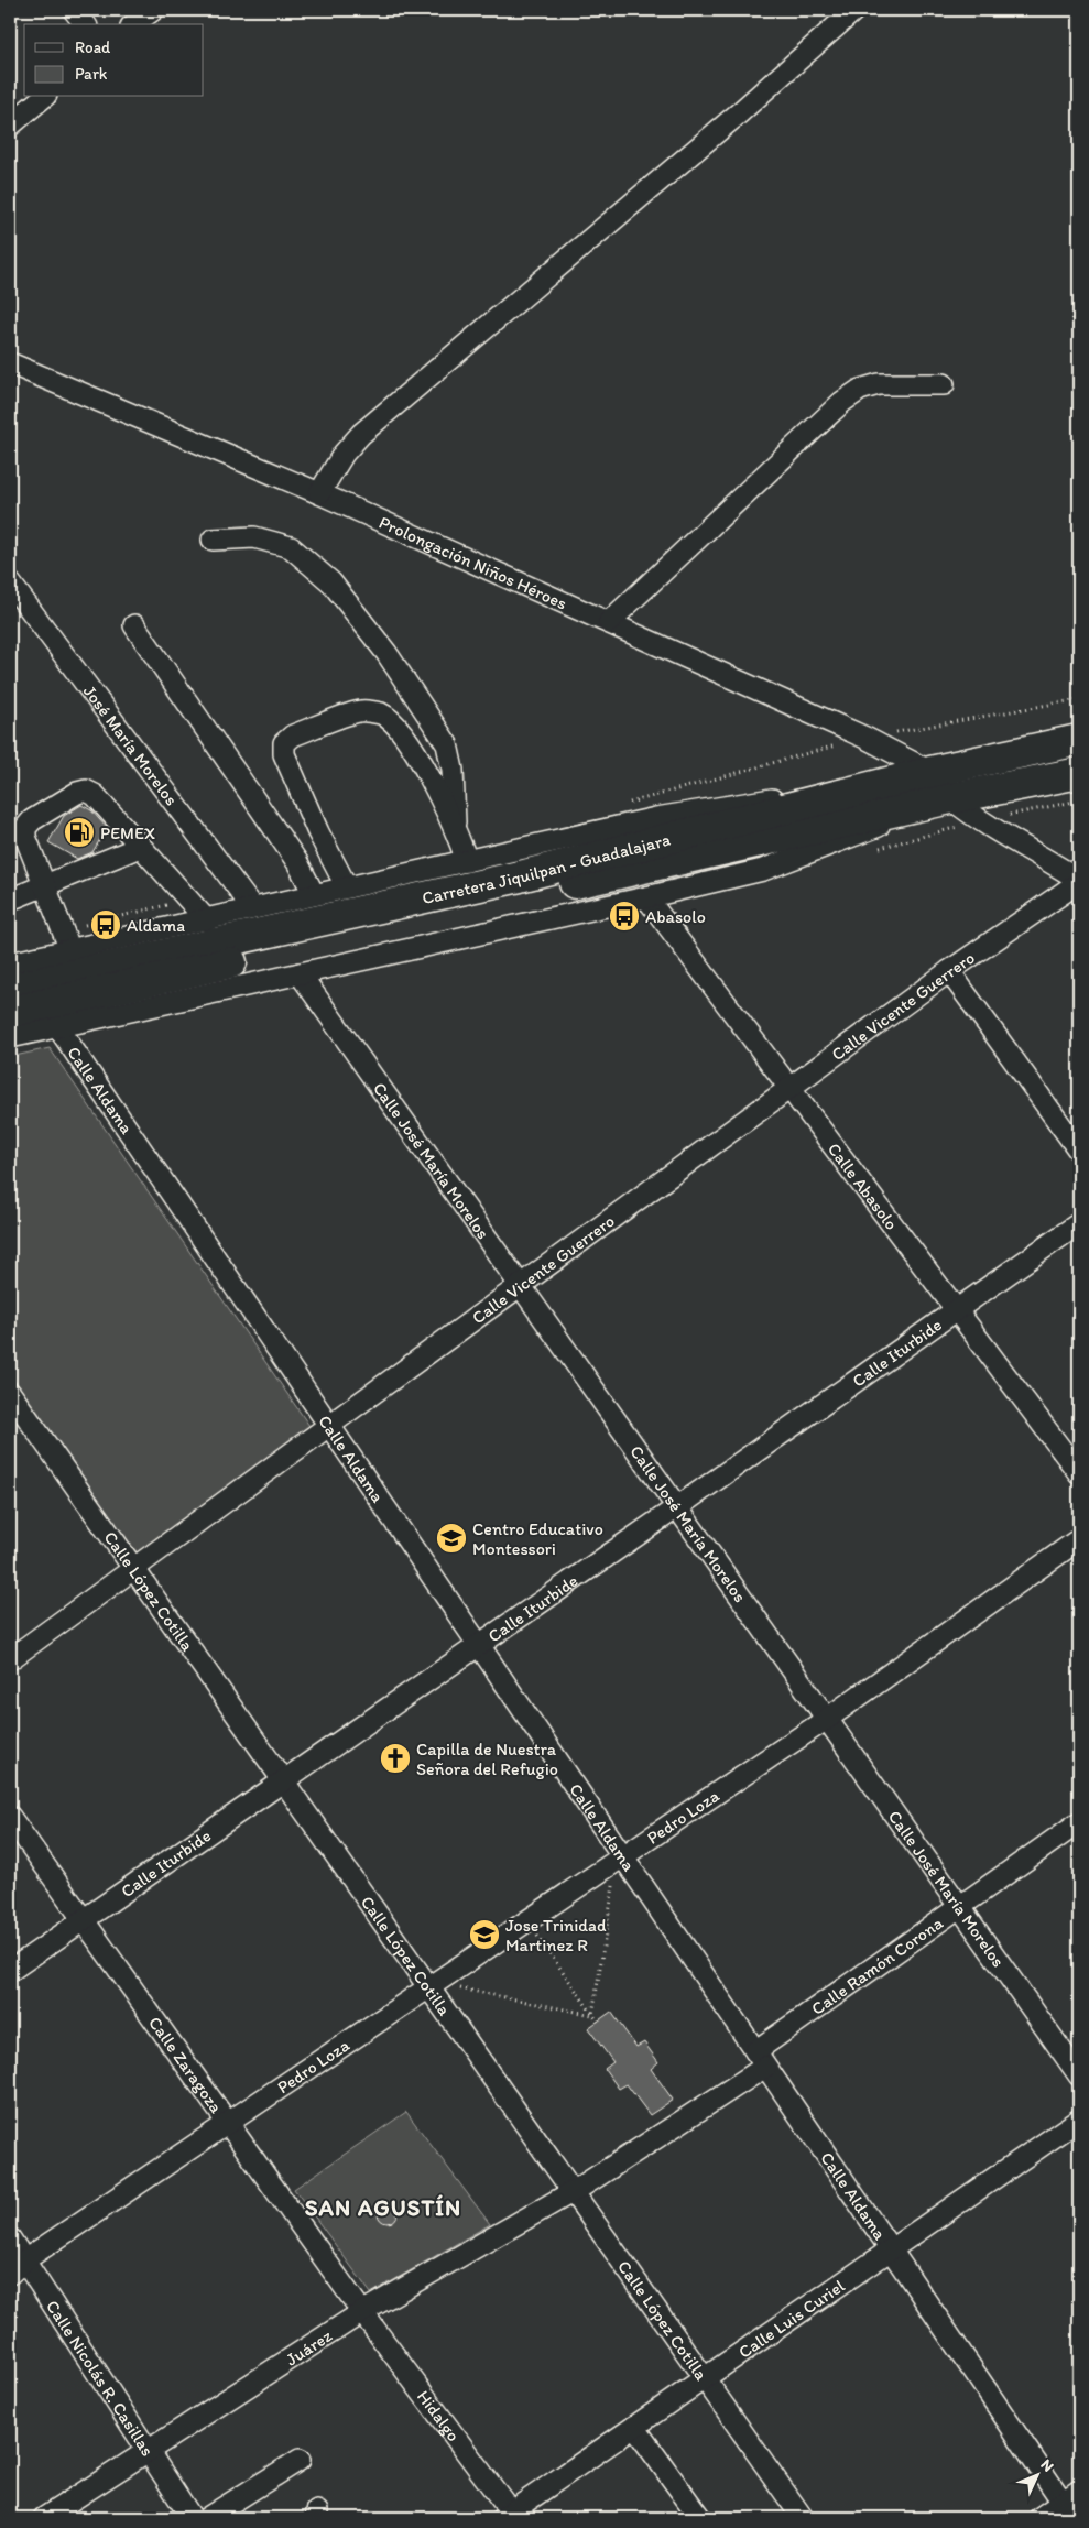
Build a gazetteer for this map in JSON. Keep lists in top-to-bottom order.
{
  "streets": {
    "highway": ["Carretera Jiquilpan - Guadalajara"],
    "street": [
      "Prolongación Niños Héroes",
      "José María Morelos",
      "Calle Vicente Guerrero",
      "Calle Aldama",
      "Calle José María Morelos",
      "Calle Abasolo",
      "Calle Iturbide",
      "Calle López Cotilla",
      "Pedro Loza",
      "Calle Ramón Corona",
      "Calle Zaragoza",
      "Calle Luis Curiel",
      "Juárez",
      "Calle Nicolás R. Casillas",
      "Hidalgo"
    ]
  },
  "crossings": [
    ["Prolongación Niños Héroes", "Carretera Jiquilpan - Guadalajara"],
    ["Calle Vicente Guerrero", "Calle Aldama"],
    ["Calle Vicente Guerrero", "Calle José María Morelos"],
    ["Calle Vicente Guerrero", "Calle Abasolo"],
    ["Calle Vicente Guerrero", "Calle López Cotilla"],
    ["Calle Aldama", "Calle Iturbide"],
    ["Calle Aldama", "Pedro Loza"],
    ["Calle Aldama", "Calle Ramón Corona"],
    ["Calle Aldama", "Calle Luis Curiel"],
    ["Calle José María Morelos", "Calle Iturbide"],
    ["Calle José María Morelos", "Pedro Loza"],
    ["Calle José María Morelos", "Calle Ramón Corona"],
    ["Calle Abasolo", "Calle Iturbide"],
    ["Calle Iturbide", "Calle López Cotilla"],
    ["Calle Iturbide", "Calle Zaragoza"],
    ["Calle López Cotilla", "Pedro Loza"],
    ["Calle López Cotilla", "Calle Ramón Corona"],
    ["Calle López Cotilla", "Calle Luis Curiel"],
    ["Calle López Cotilla", "Juárez"],
    ["Pedro Loza", "Calle Zaragoza"],
    ["Pedro Loza", "Calle Nicolás R. Casillas"],
    ["Calle Ramón Corona", "Juárez"],
    ["Calle Zaragoza", "Juárez"],
    ["Calle Zaragoza", "Hidalgo"],
    ["Calle Luis Curiel", "Hidalgo"],
    ["Juárez", "Calle Nicolás R. Casillas"],
    ["Juárez", "Hidalgo"]
  ],
  "districts": ["SAN AGUSTÍN"],
  "places": {
    "fuel station": ["PEMEX"],
    "bus stop": ["Abasolo", "Aldama"],
    "school or university": ["Centro Educativo Montessori", "Jose Trinidad Martinez R"],
    "church": ["Capilla de Nuestra Señora del Refugio"]
  },
  "legend": ["Road", "Park"],
  "north": "top right"
}
